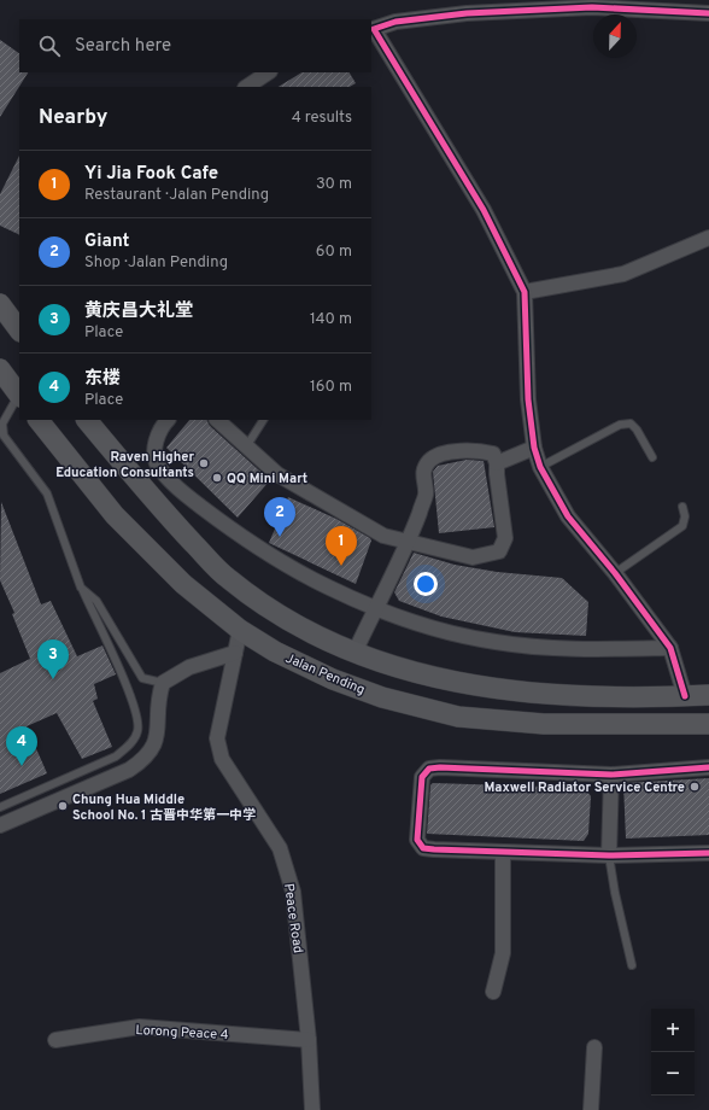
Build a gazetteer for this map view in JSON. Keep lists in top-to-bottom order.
{
  "streets": {
    "main road": ["Jalan Pending"],
    "street": ["Peace Road", "Lorong Peace 4"]
  },
  "crossings": [
    ["Jalan Pending", "Peace Road"],
    ["Peace Road", "Lorong Peace 4"]
  ],
  "places": [
    "Raven Higher Education Consultants",
    "QQ Mini Mart",
    "Maxwell Radiator Service Centre",
    "Chung Hua Middle School No. 1 古晋中华第一中学"
  ],
  "north": "top",
  "page": {
    "search": "Search here",
    "heading": ["Nearby", "4 results"],
    "list": [
      {
        "mark": "1",
        "name": "Yi Jia Fook Cafe",
        "note": "Restaurant · Jalan Pending",
        "value": "30 m"
      },
      {
        "mark": "2",
        "name": "Giant",
        "note": "Shop · Jalan Pending",
        "value": "60 m"
      },
      {
        "mark": "3",
        "name": "黄庆昌大礼堂",
        "note": "Place",
        "value": "140 m"
      },
      {
        "mark": "4",
        "name": "东楼",
        "note": "Place",
        "value": "160 m"
      }
    ],
    "pins": [
      "2",
      "1",
      "3",
      "4"
    ],
    "map_buttons": ["+", "−"]
  }
}
